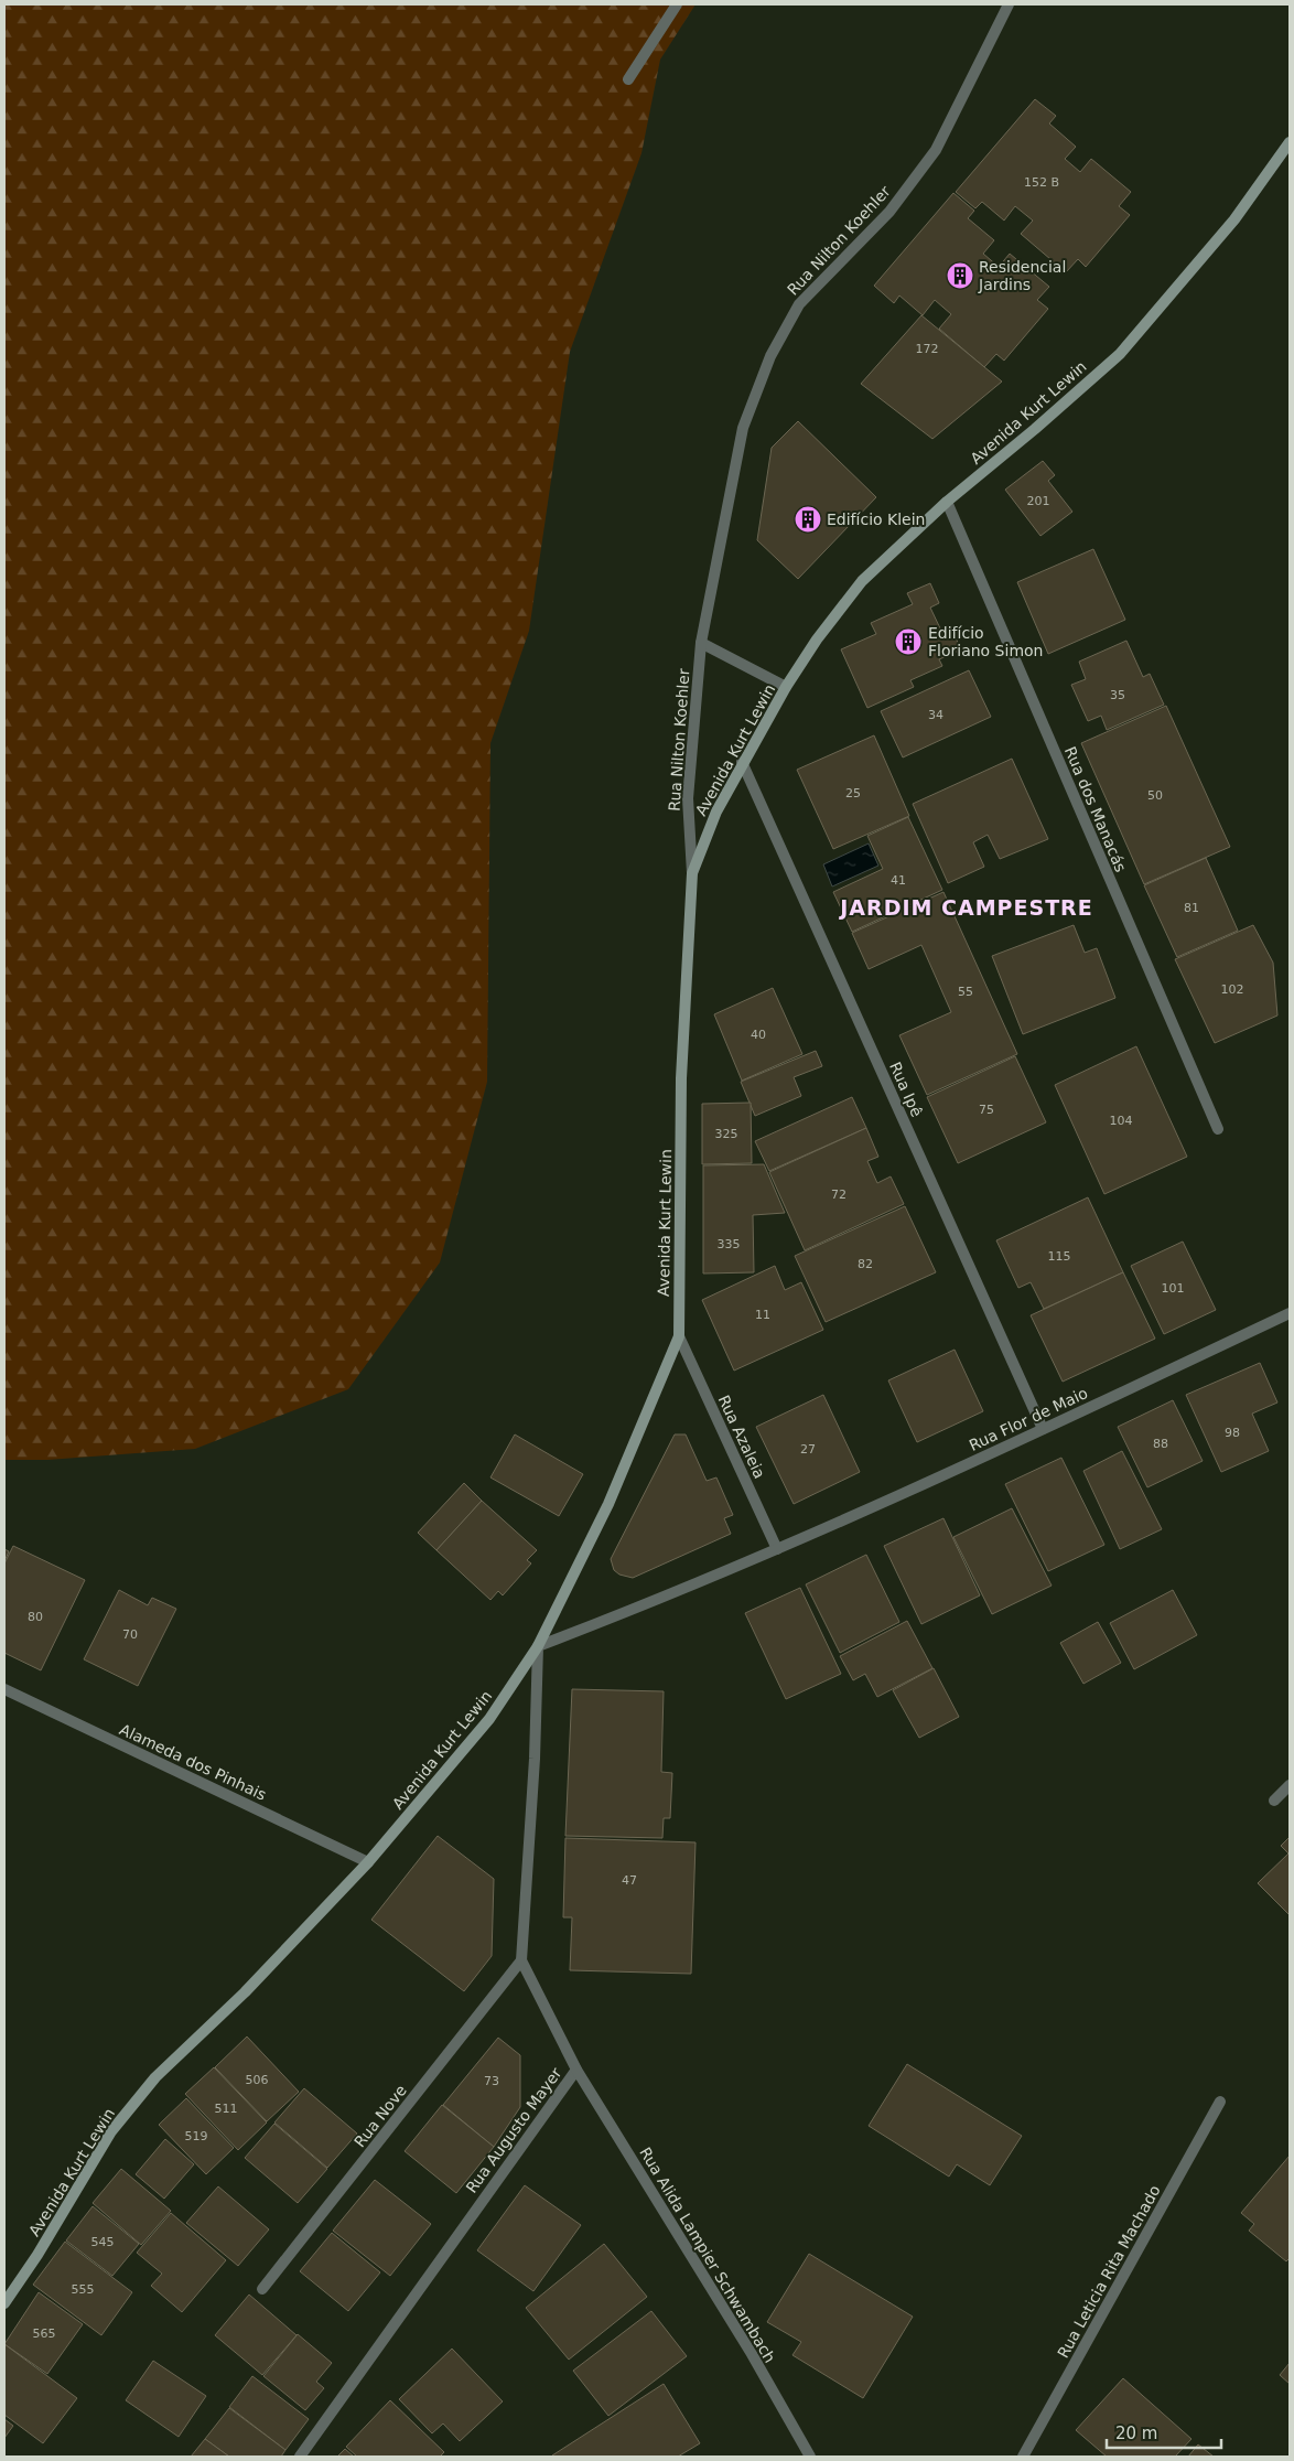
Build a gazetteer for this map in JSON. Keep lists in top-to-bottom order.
{
  "streets": {
    "main road": ["Avenida Kurt Lewin"],
    "street": [
      "Rua Nilton Koehler",
      "Rua dos Manacás",
      "Rua Ipê",
      "Rua Flor de Maio",
      "Rua Azaleia",
      "Alameda dos Pinhais",
      "Rua Nove",
      "Rua Augusto Mayer",
      "Rua Alida Lampier Schwambach",
      "Rua Leticia Rita Machado"
    ]
  },
  "crossings": [
    ["Rua Nilton Koehler", "Avenida Kurt Lewin"],
    ["Avenida Kurt Lewin", "Rua dos Manacás"],
    ["Avenida Kurt Lewin", "Rua Ipê"],
    ["Avenida Kurt Lewin", "Rua Flor de Maio"],
    ["Avenida Kurt Lewin", "Rua Azaleia"],
    ["Avenida Kurt Lewin", "Alameda dos Pinhais"],
    ["Rua Ipê", "Rua Flor de Maio"],
    ["Rua Flor de Maio", "Rua Azaleia"],
    ["Rua Nove", "Rua Augusto Mayer"],
    ["Rua Augusto Mayer", "Rua Alida Lampier Schwambach"]
  ],
  "districts": ["JARDIM CAMPESTRE"],
  "places": {
    "building": ["Residencial Jardins", "Edifício Klein", "Edifício Floriano Simon"]
  },
  "house_numbers": [
    "152 B",
    "172",
    "201",
    "35",
    "34",
    "25",
    "50",
    "41",
    "81",
    "102",
    "55",
    "40",
    "75",
    "104",
    "325",
    "72",
    "335",
    "115",
    "82",
    "101",
    "11",
    "98",
    "88",
    "27",
    "80",
    "70",
    "47",
    "506",
    "73",
    "511",
    "519",
    "545",
    "555",
    "565"
  ],
  "scale_bar": "20 m"
}
